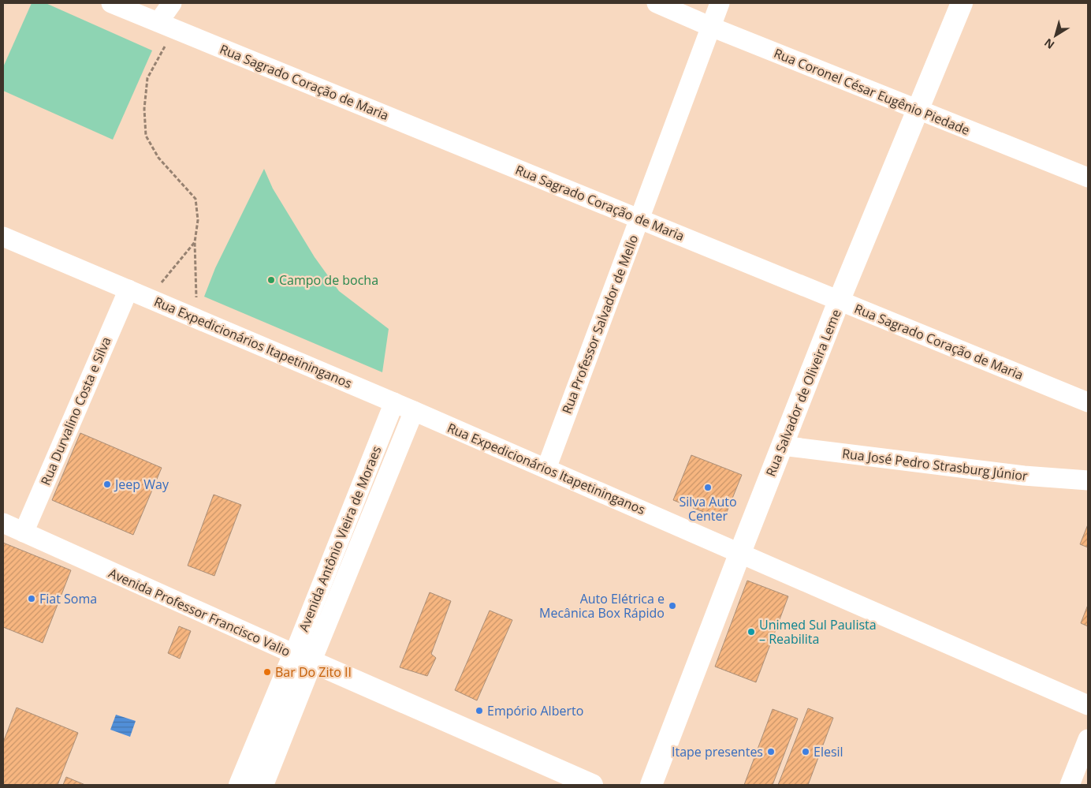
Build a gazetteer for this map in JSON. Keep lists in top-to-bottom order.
{
  "streets": {
    "main road": ["Rua Salvador de Oliveira Leme", "Avenida Antônio Vieira de Moraes", "Avenida Professor Francisco Valio"],
    "street": [
      "Rua Sagrado Coração de Maria",
      "Rua Coronel César Eugênio Piedade",
      "Rua Professor Salvador de Mello",
      "Rua Expedicionários Itapetininganos",
      "Rua Durvalino Costa e Silva",
      "Rua José Pedro Strasburg Júnior"
    ]
  },
  "crossings": [
    ["Rua Sagrado Coração de Maria", "Rua Professor Salvador de Mello"],
    ["Rua Sagrado Coração de Maria", "Rua Salvador de Oliveira Leme"],
    ["Rua Coronel César Eugênio Piedade", "Rua Professor Salvador de Mello"],
    ["Rua Coronel César Eugênio Piedade", "Rua Salvador de Oliveira Leme"],
    ["Rua Professor Salvador de Mello", "Rua Expedicionários Itapetininganos"],
    ["Rua Expedicionários Itapetininganos", "Rua Salvador de Oliveira Leme"],
    ["Rua Expedicionários Itapetininganos", "Rua Durvalino Costa e Silva"],
    ["Rua Expedicionários Itapetininganos", "Avenida Antônio Vieira de Moraes"],
    ["Rua Salvador de Oliveira Leme", "Rua José Pedro Strasburg Júnior"],
    ["Rua Durvalino Costa e Silva", "Avenida Professor Francisco Valio"],
    ["Avenida Antônio Vieira de Moraes", "Avenida Professor Francisco Valio"]
  ],
  "places": [
    "Campo de bocha",
    "Jeep Way",
    "Silva Auto Center",
    "Fiat Soma",
    "Auto Elétrica e Mecânica Box Rápido",
    "Unimed Sul Paulista – Reabilita",
    "Bar Do Zito II",
    "Empório Alberto",
    "Itape presentes",
    "Elesil"
  ],
  "north": "bottom left"
}
